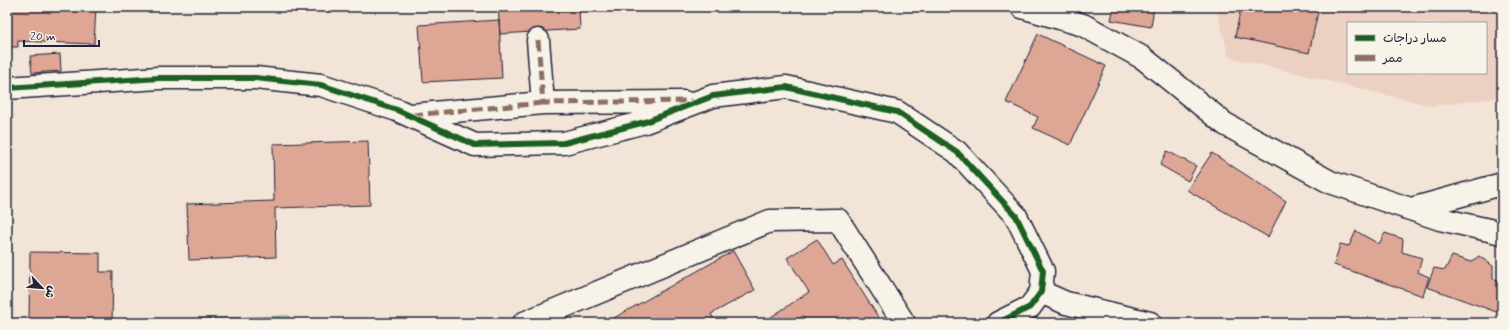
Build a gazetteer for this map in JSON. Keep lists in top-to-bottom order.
{
  "legend": ["مسار دراجات", "ممر"],
  "scale_bar": "20 m",
  "north": "bottom right"
}
